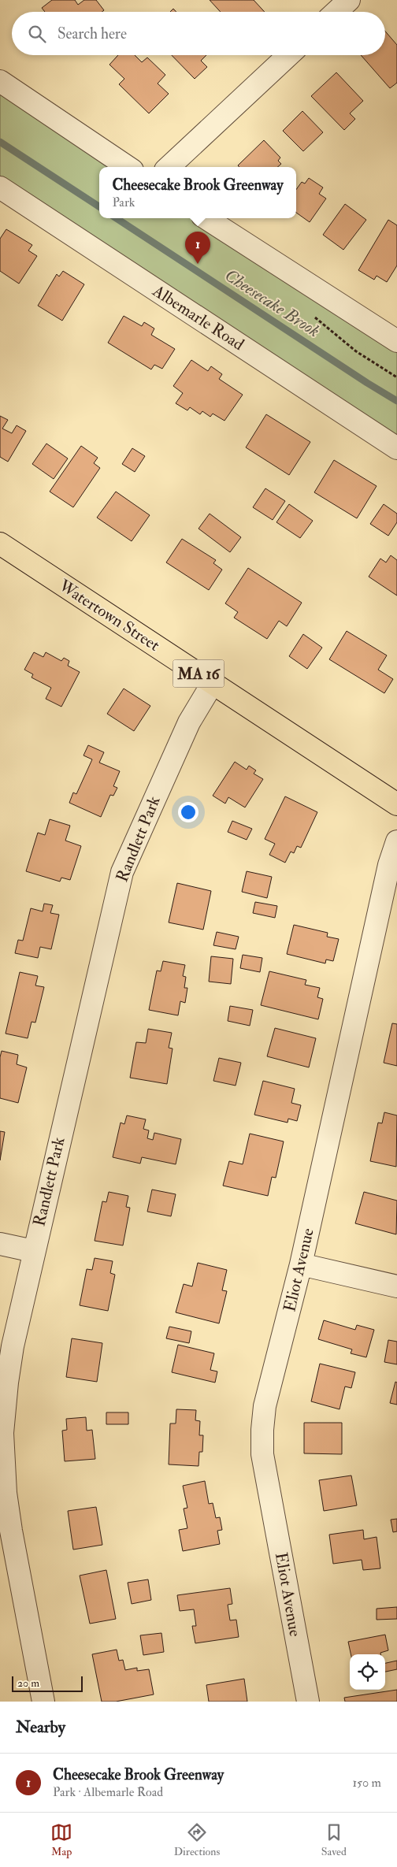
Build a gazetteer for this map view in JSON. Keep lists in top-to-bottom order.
{
  "streets": {
    "main road": ["Watertown Street", "MA 16"],
    "street": ["Albemarle Road", "Randlett Park", "Eliot Avenue"]
  },
  "crossings": [
    ["Watertown Street", "Randlett Park"]
  ],
  "water": ["Cheesecake Brook"],
  "scale_bar": "20 m",
  "page": {
    "search": "Search here",
    "popup": ["Cheesecake Brook Greenway", "Park"],
    "pins": "1",
    "scale": "20 m",
    "heading": "Nearby",
    "list": [
      {
        "mark": "1",
        "name": "Cheesecake Brook Greenway",
        "note": "Park · Albemarle Road",
        "value": "150 m"
      }
    ],
    "nav": ["Map", "Directions", "Saved"]
  }
}
